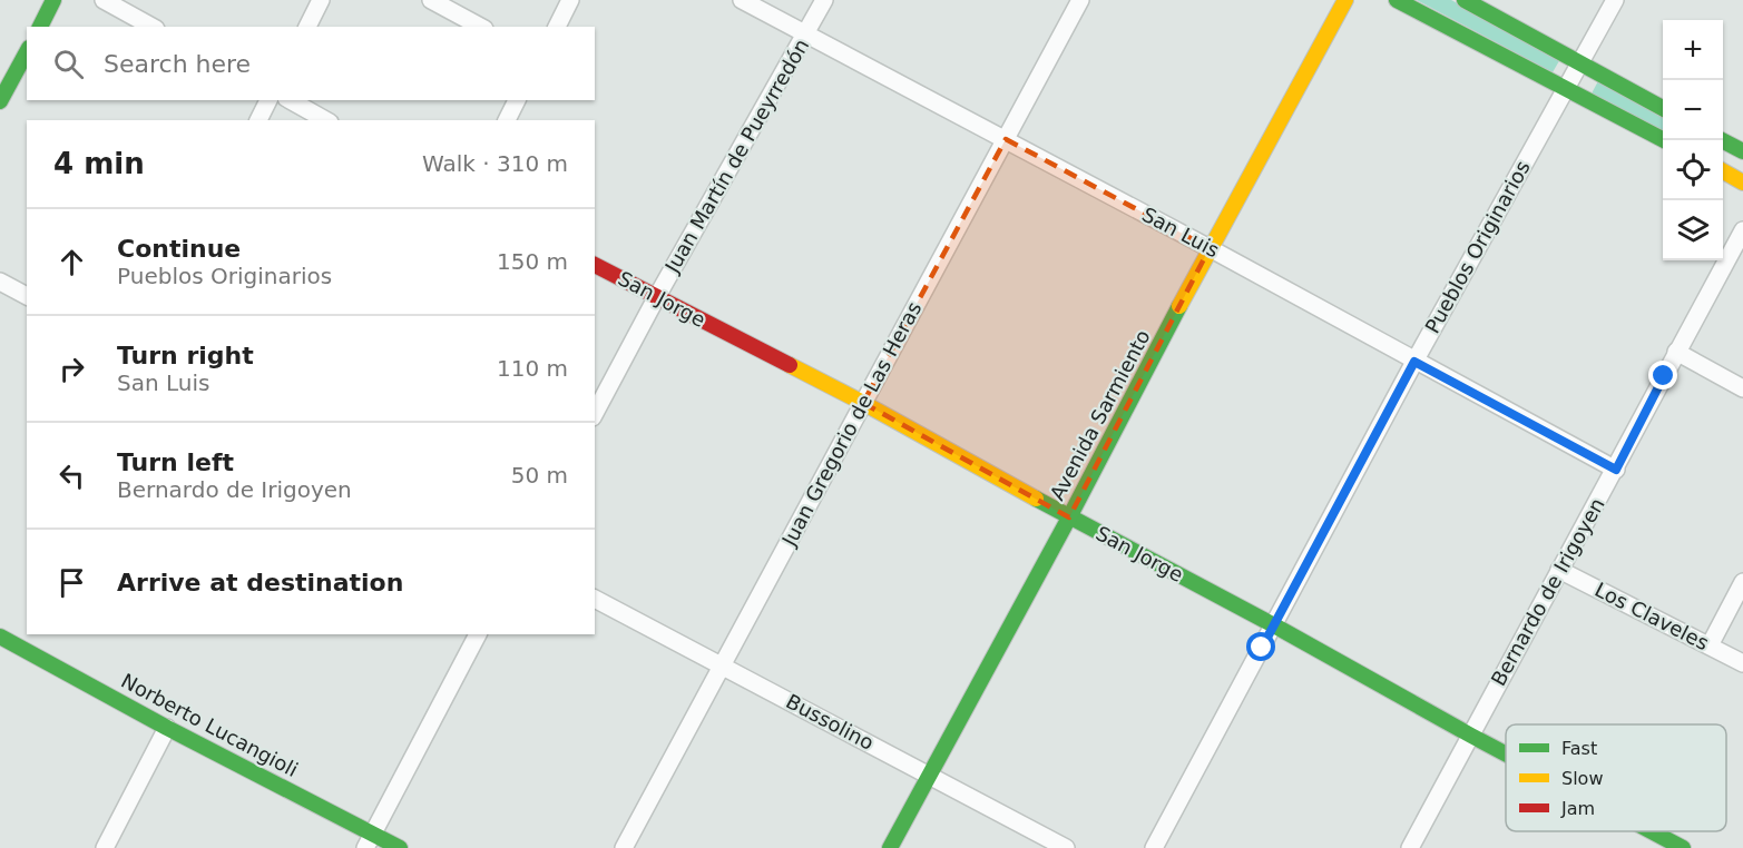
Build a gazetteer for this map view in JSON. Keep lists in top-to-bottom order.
{
  "streets": {
    "street": [
      "Juan Martín de Pueyrredón",
      "San Luis",
      "Pueblos Originarios",
      "San Jorge",
      "Avenida Sarmiento",
      "Juan Gregorio de Las Heras",
      "Bernardo de Irigoyen",
      "Los Claveles",
      "Bussolino",
      "Norberto Lucangioli"
    ]
  },
  "crossings": [
    ["Juan Martín de Pueyrredón", "San Luis"],
    ["Juan Martín de Pueyrredón", "San Jorge"],
    ["San Luis", "Pueblos Originarios"],
    ["San Luis", "Avenida Sarmiento"],
    ["San Luis", "Juan Gregorio de Las Heras"],
    ["San Luis", "Bernardo de Irigoyen"],
    ["Pueblos Originarios", "San Jorge"],
    ["San Jorge", "Avenida Sarmiento"],
    ["San Jorge", "Juan Gregorio de Las Heras"],
    ["San Jorge", "Bernardo de Irigoyen"],
    ["Avenida Sarmiento", "Bussolino"],
    ["Juan Gregorio de Las Heras", "Bussolino"],
    ["Bernardo de Irigoyen", "Los Claveles"]
  ],
  "legend": ["Fast", "Slow", "Jam"],
  "page": {
    "map_buttons": ["+", "−"],
    "search": "Search here",
    "heading": ["4 min", "Walk · 310 m"],
    "list": [
      ["Continue", "Pueblos Originarios", "150 m"],
      ["Turn right", "San Luis", "110 m"],
      ["Turn left", "Bernardo de Irigoyen", "50 m"],
      "Arrive at destination"
    ]
  }
}
